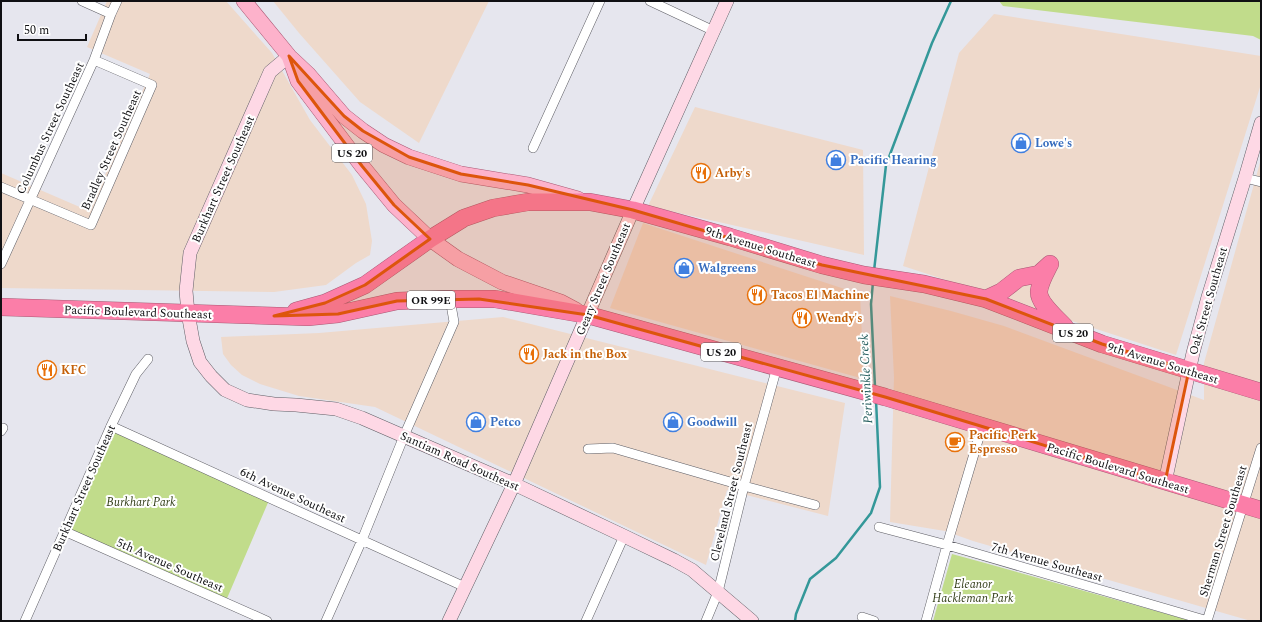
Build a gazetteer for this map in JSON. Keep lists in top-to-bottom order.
{
  "streets": {
    "highway": [
      "US 20",
      "9th Avenue Southeast",
      "OR 99E",
      "Pacific Boulevard Southeast"
    ],
    "main road": [
      "Burkhart Street Southeast",
      "Geary Street Southeast",
      "Oak Street Southeast",
      "Santiam Road Southeast"
    ],
    "street": [
      "Columbus Street Southeast",
      "Bradley Street Southeast",
      "Cleveland Street Southeast",
      "6th Avenue Southeast",
      "Sherman Street Southeast",
      "7th Avenue Southeast",
      "5th Avenue Southeast"
    ]
  },
  "crossings": [
    ["Columbus Street Southeast", "Bradley Street Southeast"],
    ["US 20", "Burkhart Street Southeast"],
    ["US 20", "9th Avenue Southeast"],
    ["US 20", "Geary Street Southeast"],
    ["US 20", "Pacific Boulevard Southeast"],
    ["Burkhart Street Southeast", "9th Avenue Southeast"],
    ["Burkhart Street Southeast", "Pacific Boulevard Southeast"],
    ["Burkhart Street Southeast", "Santiam Road Southeast"],
    ["Burkhart Street Southeast", "6th Avenue Southeast"],
    ["Burkhart Street Southeast", "5th Avenue Southeast"],
    ["9th Avenue Southeast", "Geary Street Southeast"],
    ["9th Avenue Southeast", "Oak Street Southeast"],
    ["9th Avenue Southeast", "Pacific Boulevard Southeast"],
    ["Geary Street Southeast", "Pacific Boulevard Southeast"],
    ["Geary Street Southeast", "Santiam Road Southeast"],
    ["Geary Street Southeast", "6th Avenue Southeast"],
    ["Oak Street Southeast", "Pacific Boulevard Southeast"],
    ["Pacific Boulevard Southeast", "Santiam Road Southeast"],
    ["Pacific Boulevard Southeast", "Cleveland Street Southeast"],
    ["Pacific Boulevard Southeast", "Sherman Street Southeast"],
    ["Santiam Road Southeast", "Cleveland Street Southeast"],
    ["Sherman Street Southeast", "7th Avenue Southeast"]
  ],
  "water": ["Periwinkle Creek"],
  "parks": ["Burkhart Park", "Eleanor Hackleman Park"],
  "places": {
    "shop": [
      "Lowe's",
      "Pacific Hearing",
      "Walgreens",
      "Petco",
      "Goodwill"
    ],
    "restaurant": [
      "Arby's",
      "Tacos El Machine",
      "Wendy's",
      "Jack in the Box",
      "KFC"
    ],
    "cafe": ["Pacific Perk Espresso"]
  },
  "scale_bar": "50 m"
}
